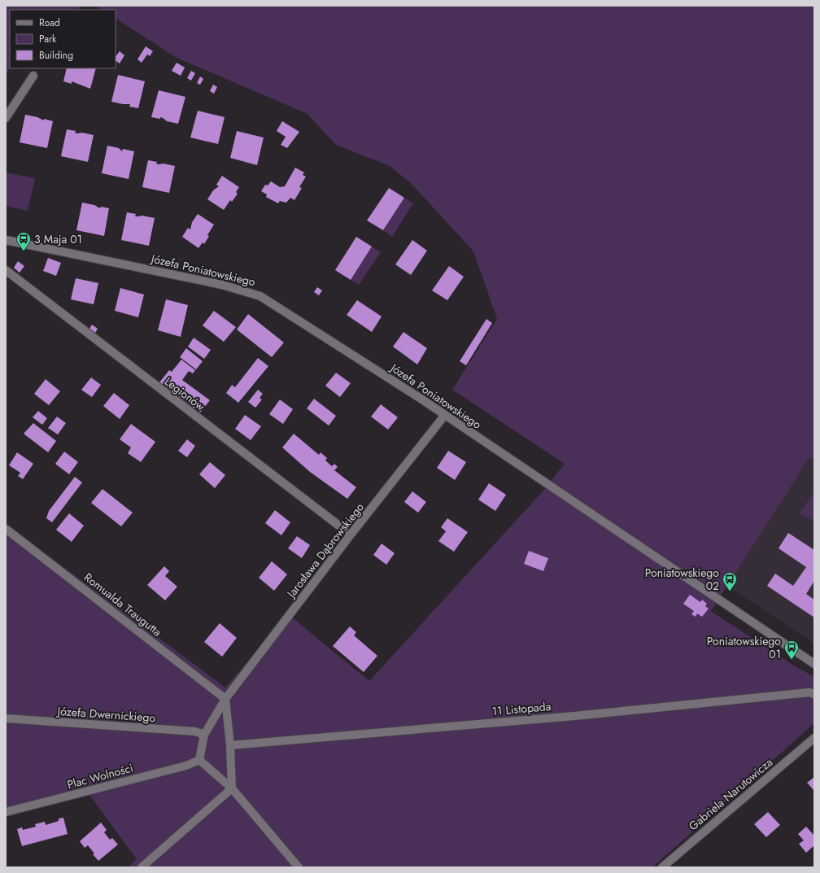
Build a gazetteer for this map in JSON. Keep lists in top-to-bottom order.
{
  "streets": {
    "street": [
      "Józefa Poniatowskiego",
      "Legionów",
      "Jarosława Dąbrowskiego",
      "Romualda Traugutta",
      "11 Listopada",
      "Józefa Dwernickiego",
      "Plac Wolności",
      "Gabriela Narutowicza"
    ]
  },
  "crossings": [
    ["Józefa Poniatowskiego", "Jarosława Dąbrowskiego"],
    ["Legionów", "Jarosława Dąbrowskiego"],
    ["Jarosława Dąbrowskiego", "Romualda Traugutta"],
    ["Jarosława Dąbrowskiego", "Józefa Dwernickiego"],
    ["Jarosława Dąbrowskiego", "Plac Wolności"]
  ],
  "places": {
    "bus stop": ["3 Maja 01", "Poniatowskiego 02", "Poniatowskiego 01"]
  },
  "legend": ["Road", "Park", "Building"]
}
